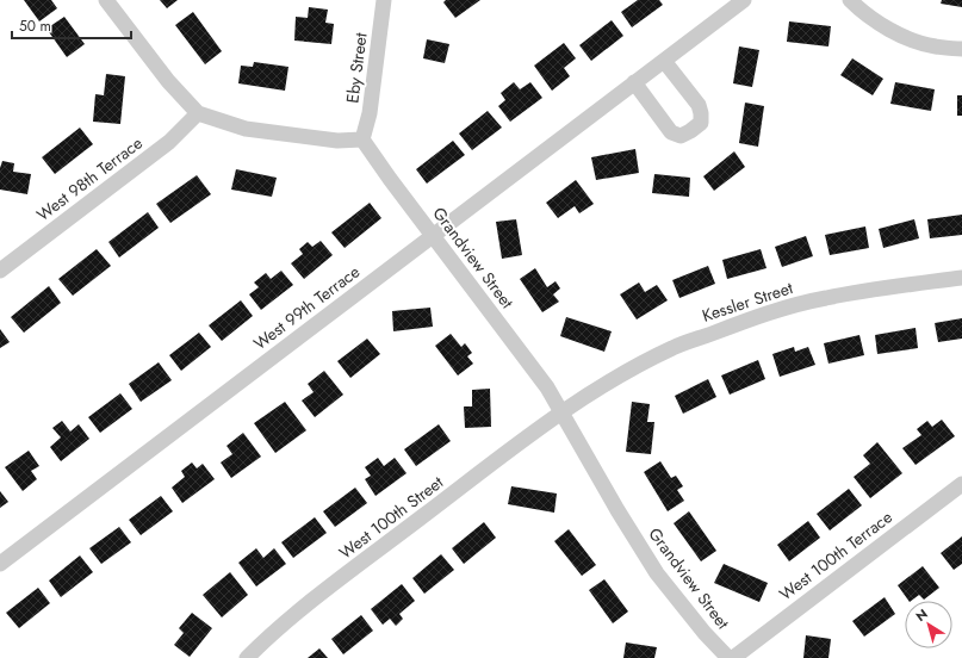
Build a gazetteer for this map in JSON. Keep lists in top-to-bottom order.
{
  "streets": {
    "street": [
      "Eby Street",
      "West 98th Terrace",
      "Grandview Street",
      "Kessler Street",
      "West 99th Terrace",
      "West 100th Street",
      "West 100th Terrace"
    ]
  },
  "crossings": [
    ["Eby Street", "Grandview Street"],
    ["Grandview Street", "Kessler Street"],
    ["Grandview Street", "West 99th Terrace"],
    ["Grandview Street", "West 100th Street"],
    ["Kessler Street", "West 100th Street"]
  ],
  "scale_bar": "50 m",
  "north": "top left"
}
